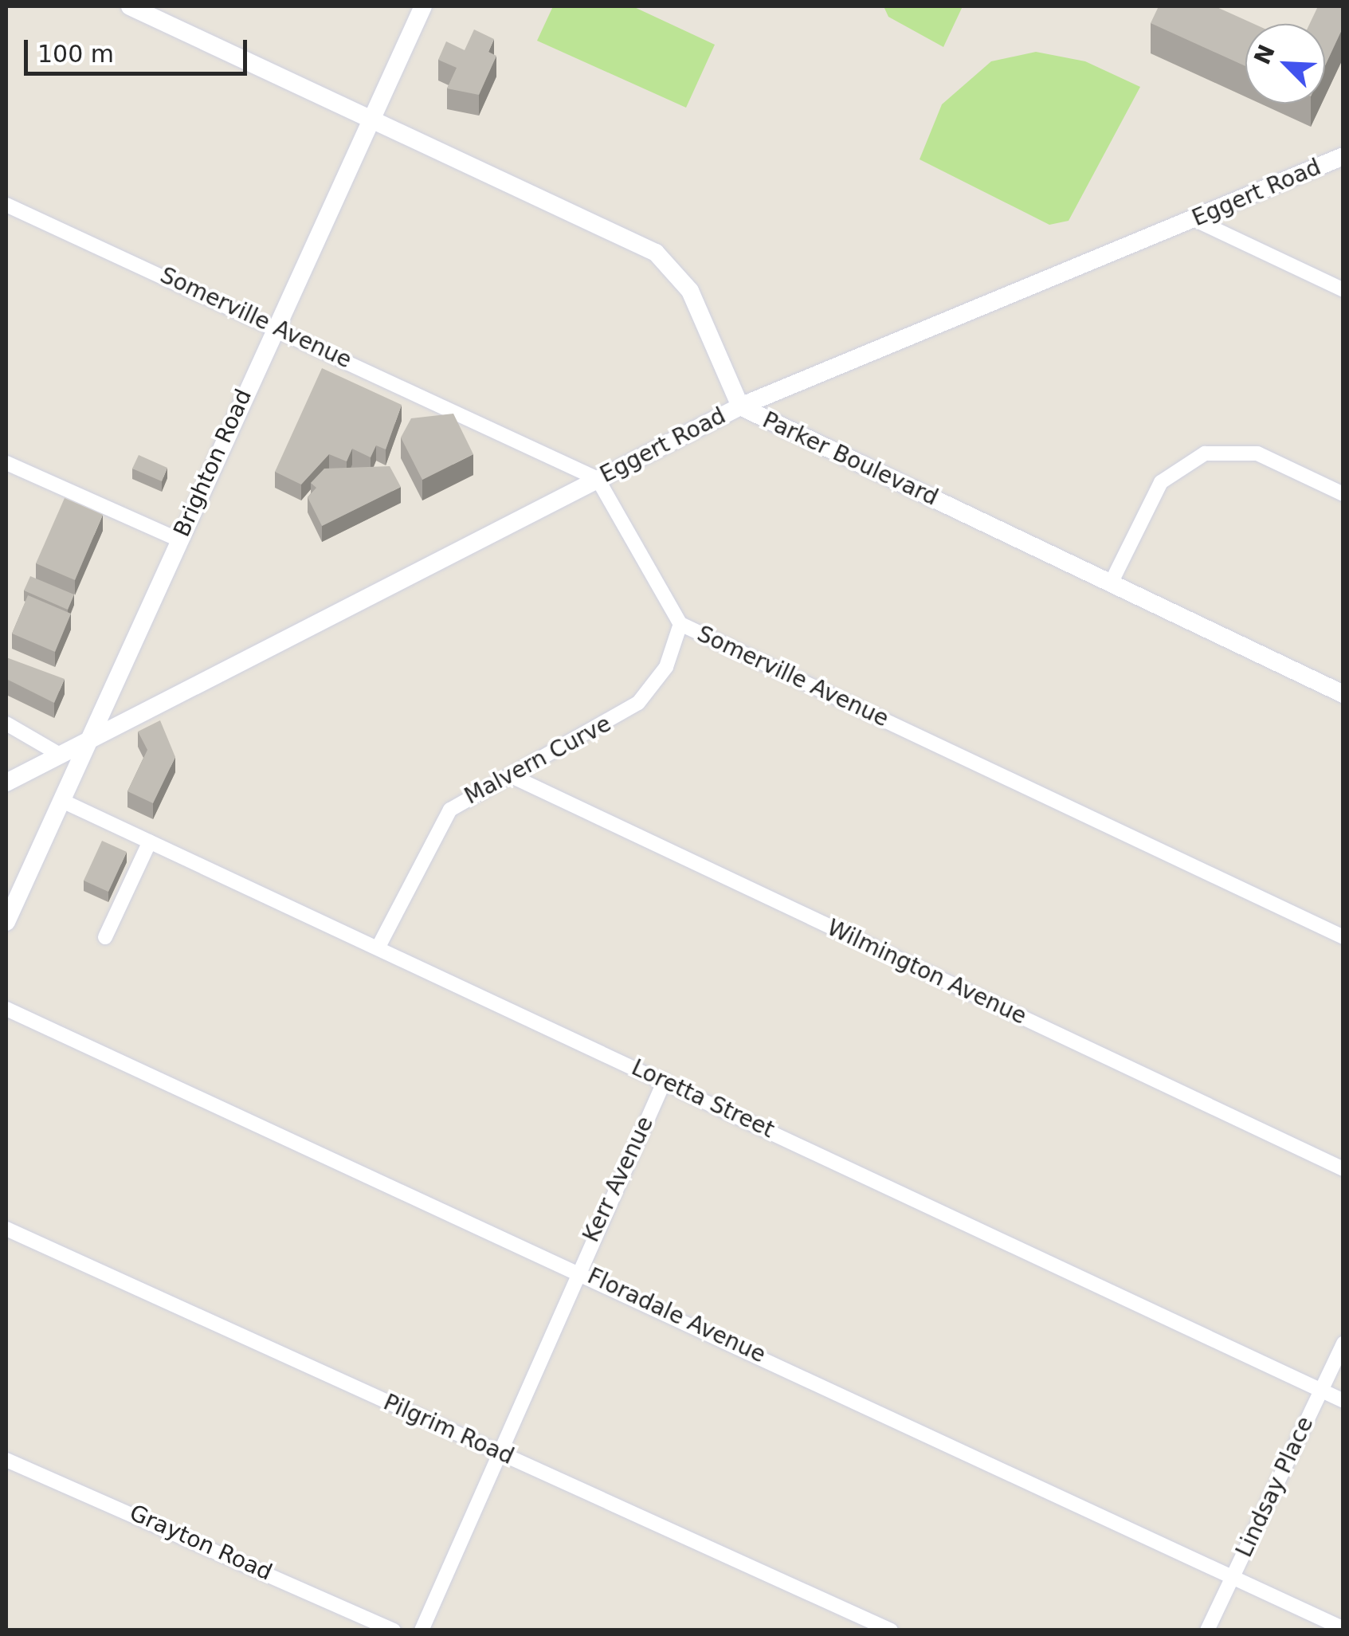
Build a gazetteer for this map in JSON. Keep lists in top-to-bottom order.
{
  "streets": {
    "street": [
      "Eggert Road",
      "Somerville Avenue",
      "Parker Boulevard",
      "Brighton Road",
      "Malvern Curve",
      "Wilmington Avenue",
      "Loretta Street",
      "Kerr Avenue",
      "Floradale Avenue",
      "Pilgrim Road",
      "Lindsay Place",
      "Grayton Road"
    ]
  },
  "crossings": [
    ["Eggert Road", "Somerville Avenue"],
    ["Eggert Road", "Parker Boulevard"],
    ["Eggert Road", "Brighton Road"],
    ["Somerville Avenue", "Brighton Road"],
    ["Somerville Avenue", "Malvern Curve"],
    ["Parker Boulevard", "Brighton Road"],
    ["Brighton Road", "Loretta Street"],
    ["Malvern Curve", "Wilmington Avenue"],
    ["Malvern Curve", "Loretta Street"],
    ["Loretta Street", "Kerr Avenue"],
    ["Loretta Street", "Lindsay Place"],
    ["Kerr Avenue", "Floradale Avenue"],
    ["Kerr Avenue", "Pilgrim Road"],
    ["Floradale Avenue", "Lindsay Place"]
  ],
  "scale_bar": "100 m",
  "north": "top left"
}
